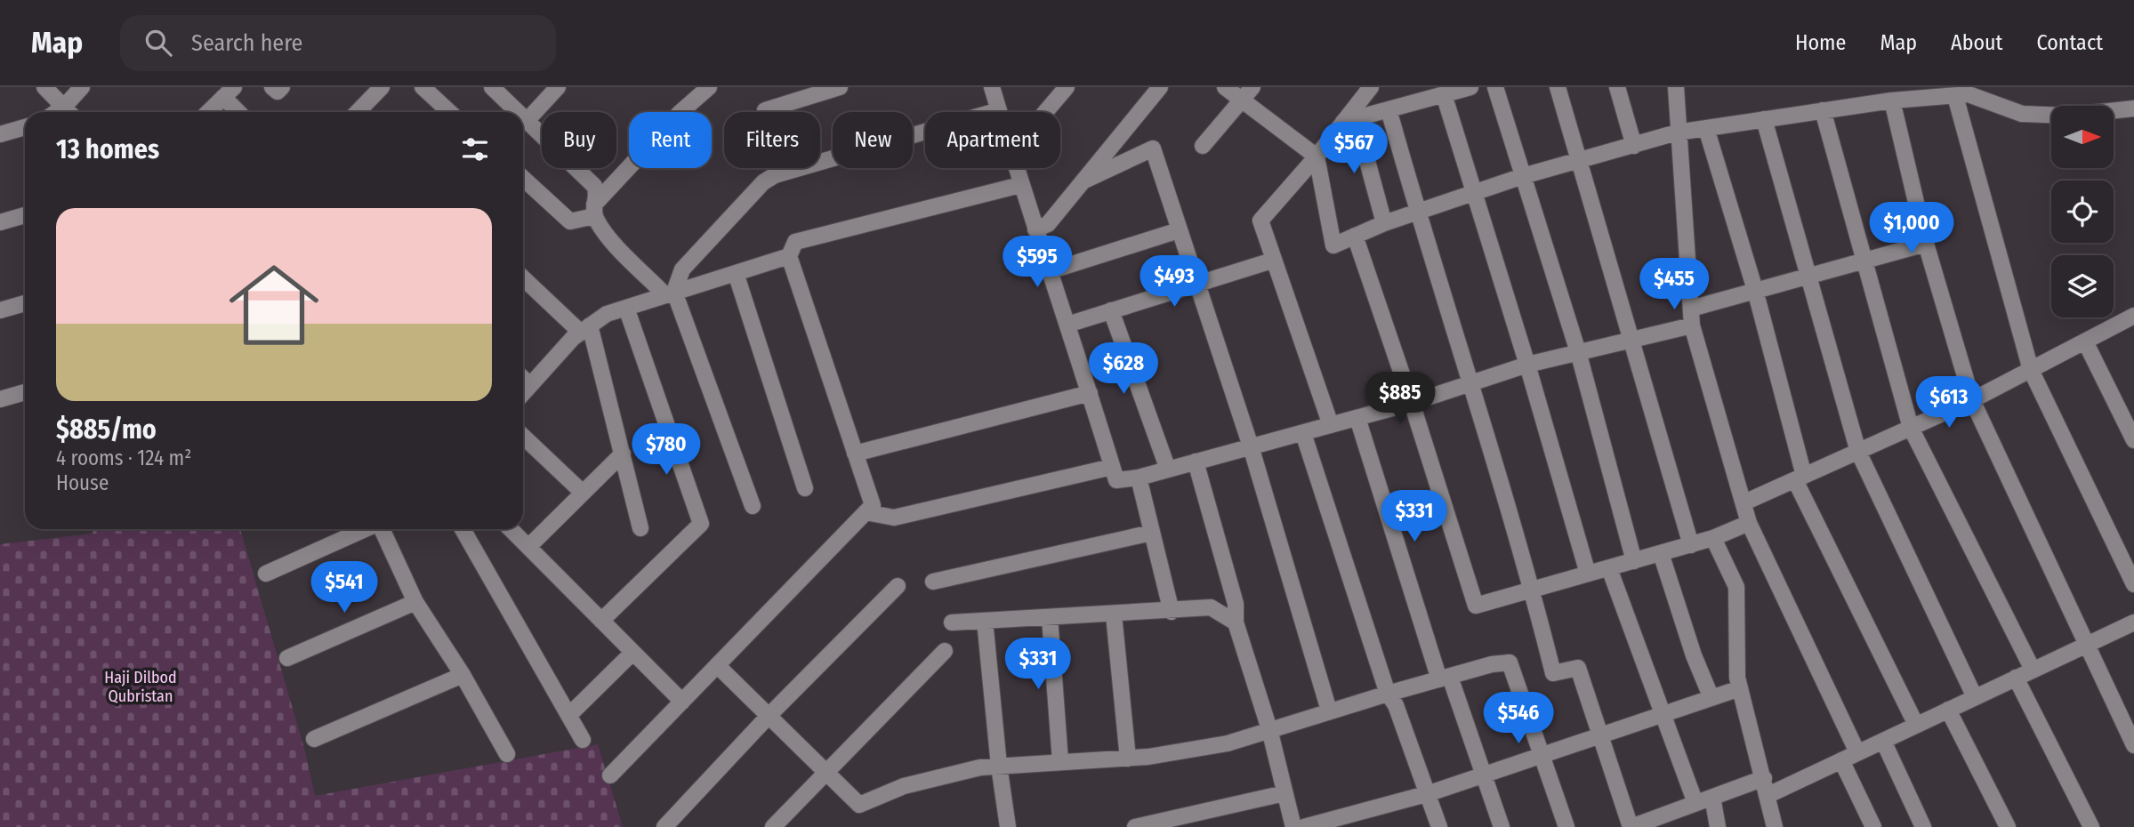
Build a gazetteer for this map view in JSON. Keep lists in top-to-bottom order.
{
  "parks": ["Haji Dilbod Qubristan"],
  "north": "right",
  "page": {
    "header": "Map",
    "search": "Search here",
    "nav": [
      "Home",
      "Map",
      "About",
      "Contact"
    ],
    "chip": [
      "Buy",
      "Rent",
      "Filters",
      "New",
      "Apartment"
    ],
    "heading": "13 homes",
    "price": [
      "$567",
      "$1,000",
      "$595",
      "$493",
      "$455",
      "$628",
      "$885",
      "$613",
      "$780",
      "$331",
      "$541",
      "$331",
      "$546"
    ],
    "list": [
      {
        "name": "$885/mo",
        "note": "4 rooms · 124 m² · House"
      }
    ]
  }
}
